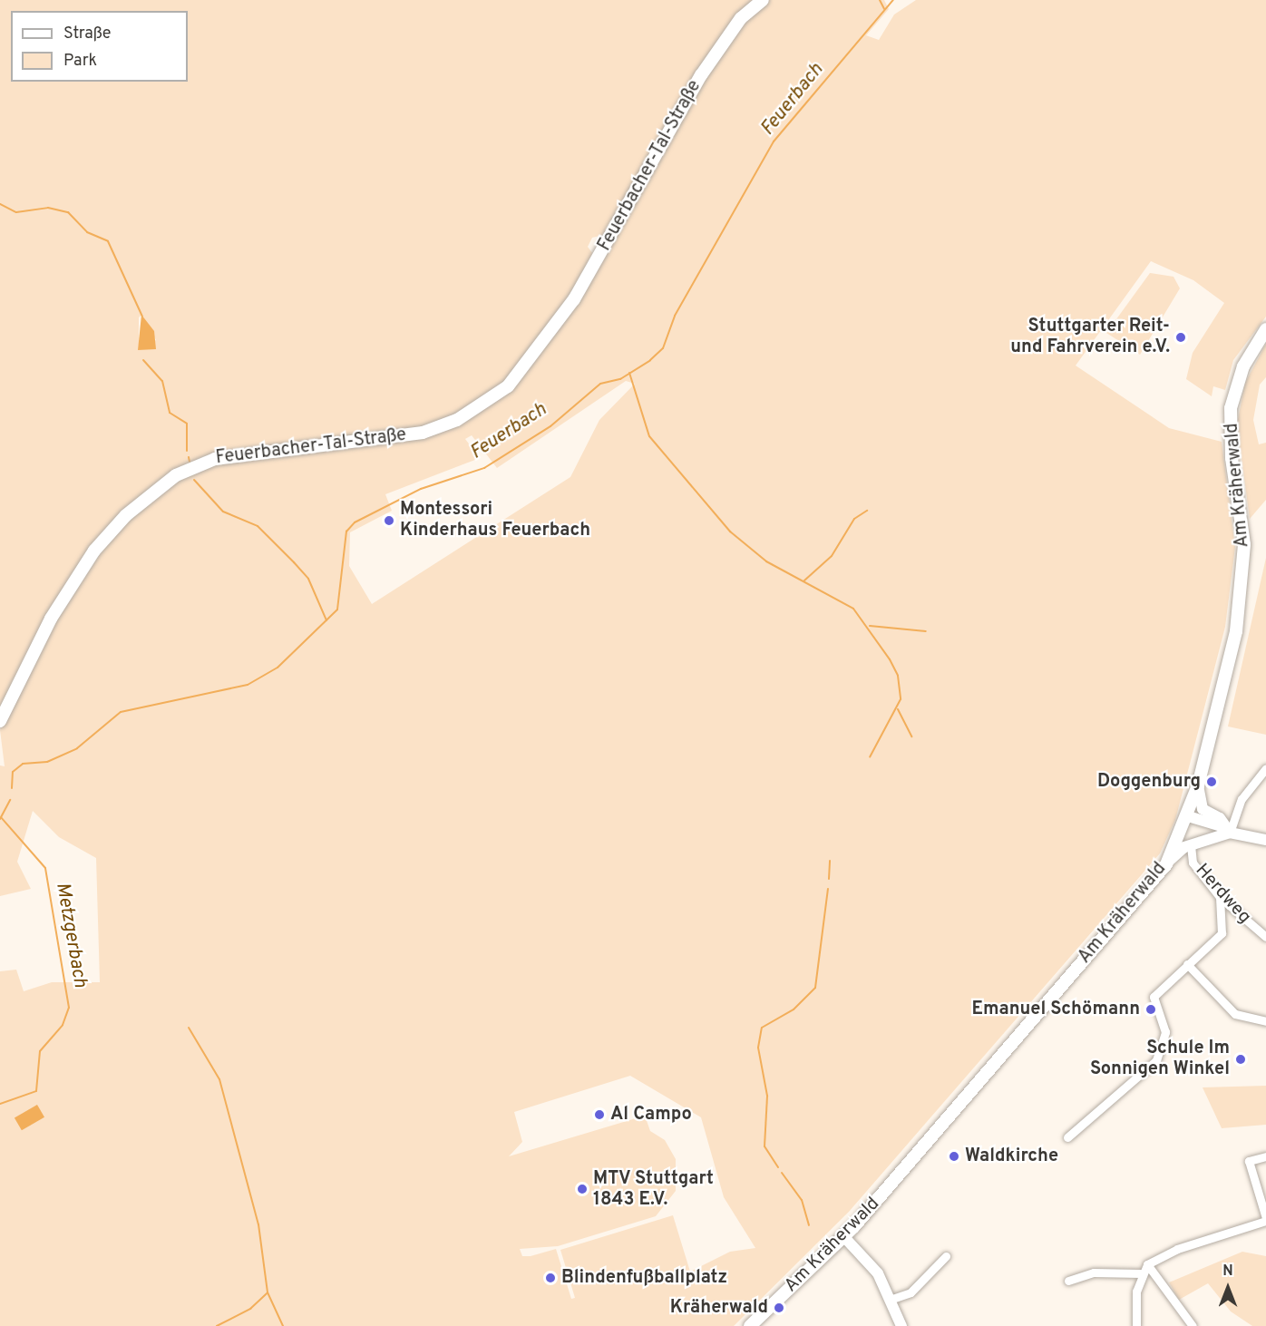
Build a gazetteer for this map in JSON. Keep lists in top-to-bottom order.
{
  "streets": {
    "main road": ["Feuerbacher-Tal-Straße", "Am Kräherwald"],
    "street": ["Herdweg"]
  },
  "water": ["Feuerbach", "Metzgerbach"],
  "places": [
    "Stuttgarter Reit- und Fahrverein e.V.",
    "Montessori Kinderhaus Feuerbach",
    "Doggenburg",
    "Emanuel Schömann",
    "Schule Im Sonnigen Winkel",
    "Al Campo",
    "Waldkirche",
    "MTV Stuttgart 1843 E.V.",
    "Blindenfußballplatz",
    "Kräherwald"
  ],
  "legend": ["Straße", "Park"],
  "north": "top"
}
